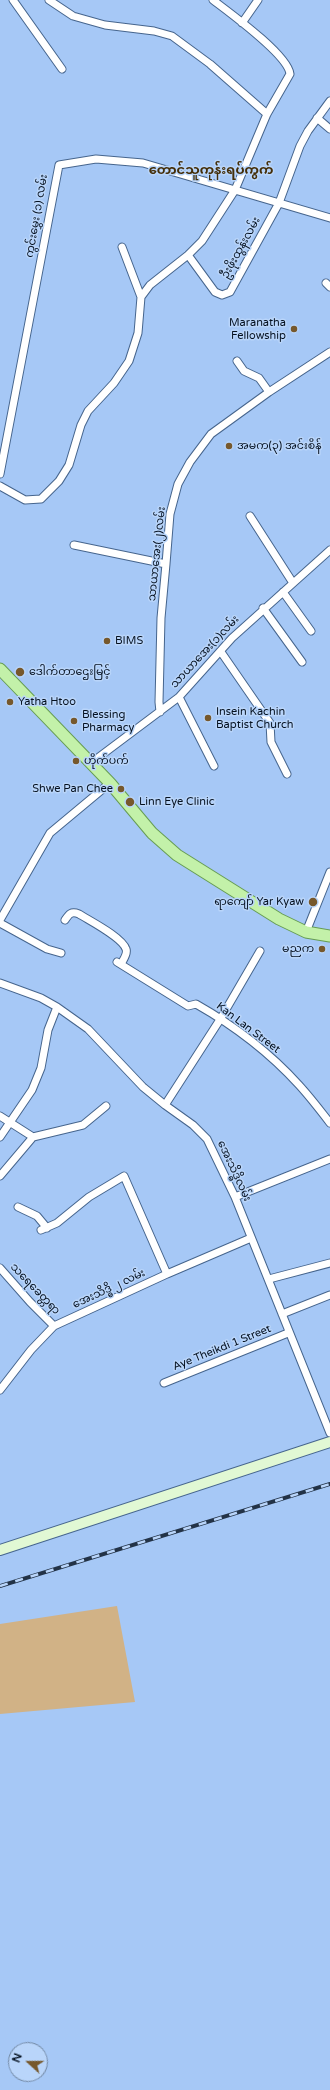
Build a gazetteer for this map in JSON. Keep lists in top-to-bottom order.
{
  "streets": {
    "street": [
      "ကွင်းမွှေး (၁) လမ်း",
      "ဦးဖိုးထွန်းလမ်း",
      "သာယာအေး(၂)လမ်း",
      "သာယာအေး(၁)လမ်း",
      "Kan Lan Street",
      "အေးသိဒ္ဓိလမ်း",
      "သရေခေတ္တရာ",
      "အေးသိဒ္ဓိ ၂ လမ်း",
      "Aye Theikdi 1 Street"
    ]
  },
  "crossings": [
    ["ကွင်းမွှေး (၁) လမ်း", "ဦးဖိုးထွန်းလမ်း"],
    ["သာယာအေး(၂)လမ်း", "သာယာအေး(၁)လမ်း"],
    ["အေးသိဒ္ဓိလမ်း", "အေးသိဒ္ဓိ ၂ လမ်း"],
    ["အေးသိဒ္ဓိလမ်း", "Aye Theikdi 1 Street"],
    ["သရေခေတ္တရာ", "အေးသိဒ္ဓိ ၂ လမ်း"]
  ],
  "districts": ["တောင်သူကုန်းရပ်ကွက်"],
  "places": [
    "Maranatha Fellowship",
    "အမက(၃) အင်းစိန်",
    "BIMS",
    "ဒေါက်တာဌေးမြင့်",
    "Yatha Htoo",
    "Insein Kachin Baptist Church",
    "Blessing Pharmacy",
    "ဟိုက်ပက်",
    "Shwe Pan Chee",
    "Linn Eye Clinic",
    "ရာကျော် Yar Kyaw",
    "မညက"
  ],
  "north": "left"
}
